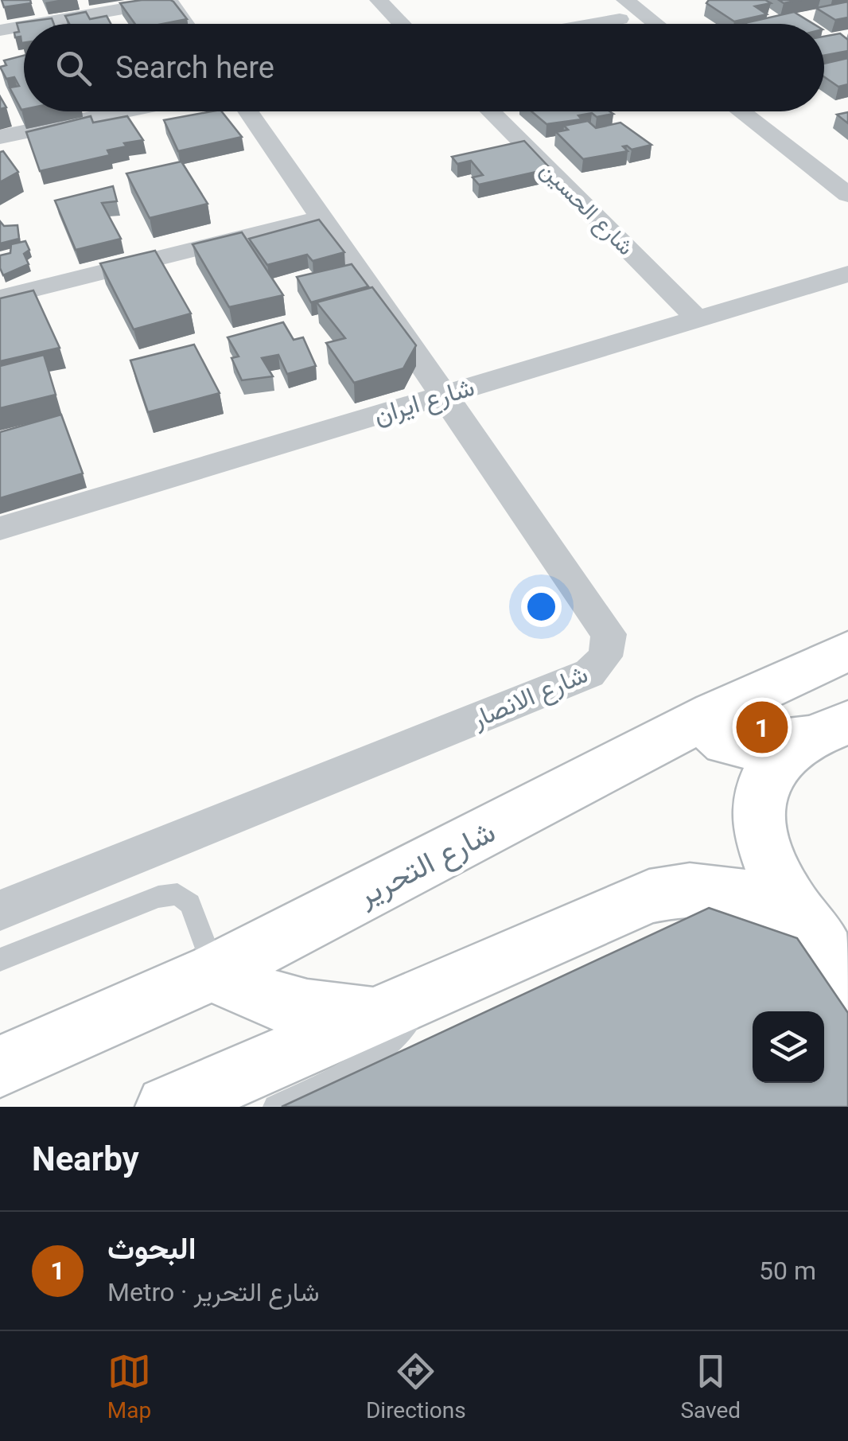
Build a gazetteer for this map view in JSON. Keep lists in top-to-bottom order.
{
  "streets": {
    "main road": ["شارع التحرير"],
    "street": ["شارع الحسين", "شارع ايران", "شارع الانصار"]
  },
  "crossings": [
    ["شارع الحسين", "شارع ايران"],
    ["شارع ايران", "شارع الانصار"]
  ],
  "page": {
    "search": "Search here",
    "pins": "1",
    "heading": "Nearby",
    "list": [
      {
        "mark": "1",
        "name": "البحوث",
        "note": "Metro · شارع التحرير",
        "value": "50 m"
      }
    ],
    "nav": ["Map", "Directions", "Saved"]
  }
}
